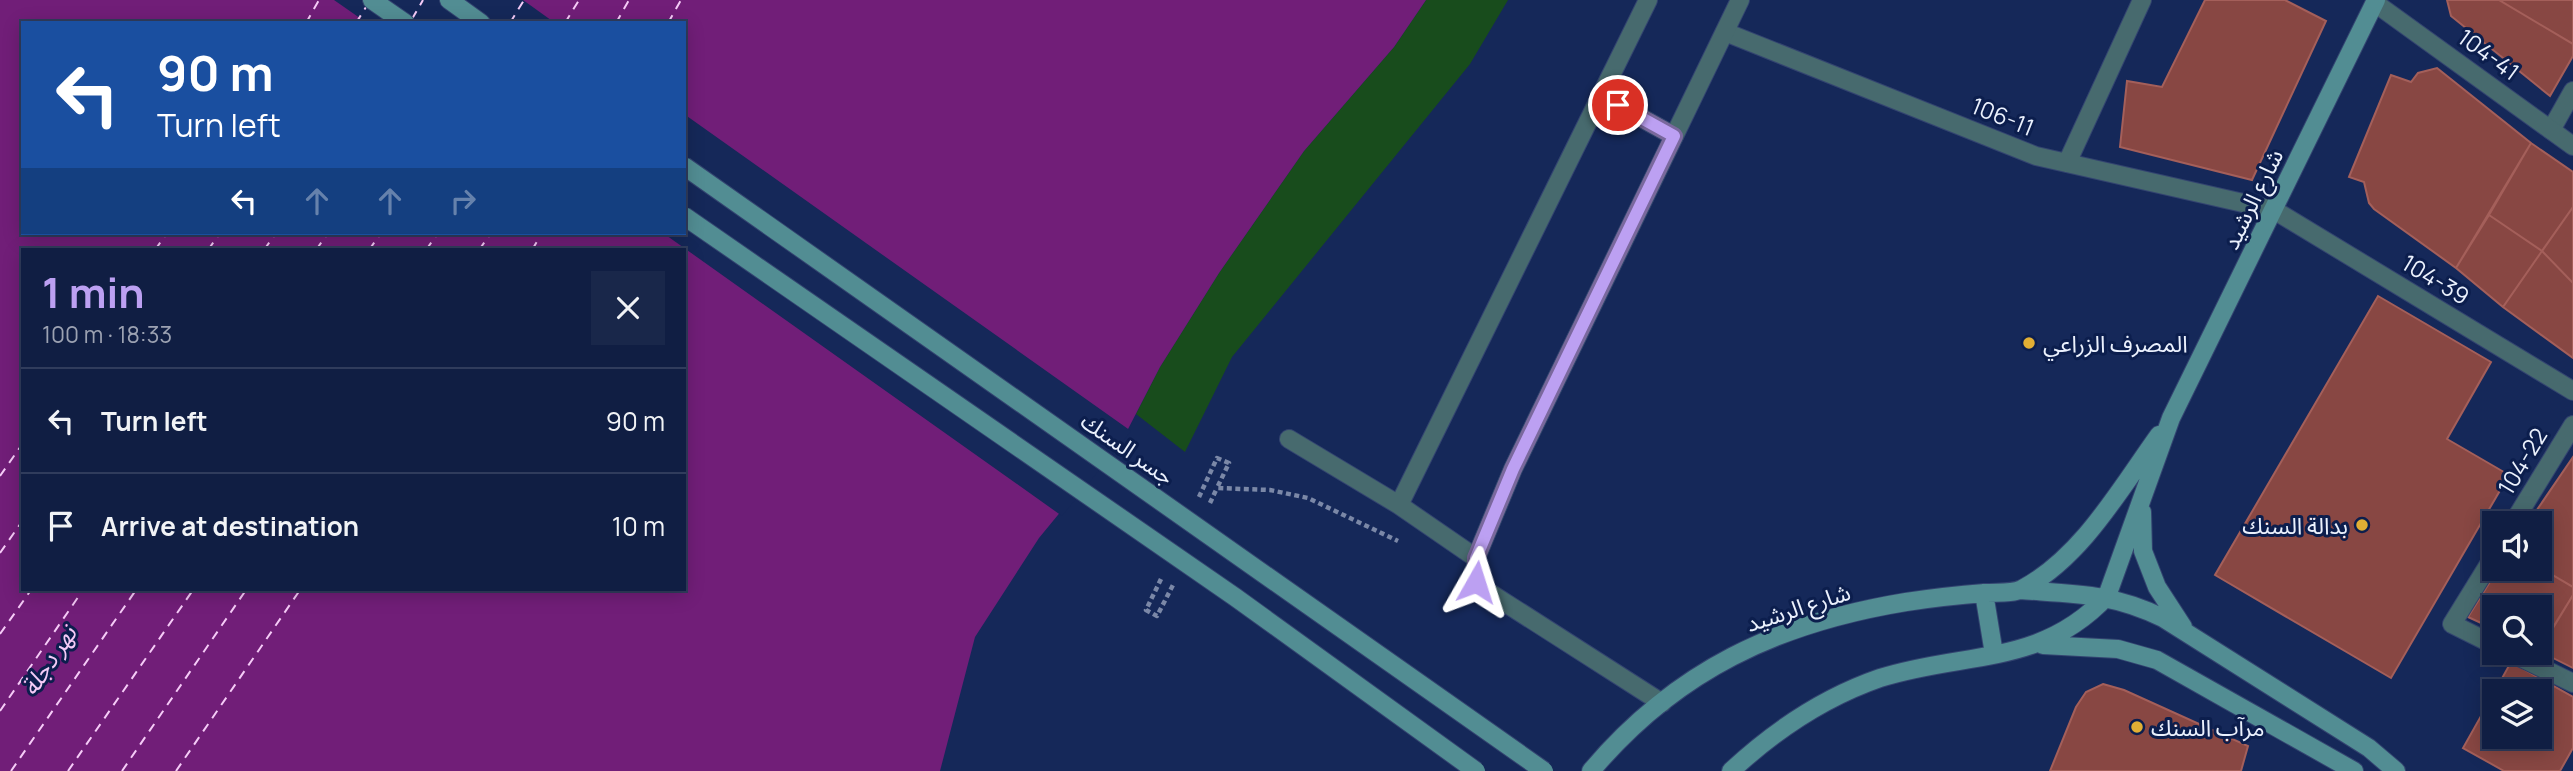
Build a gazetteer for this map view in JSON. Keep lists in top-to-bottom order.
{
  "streets": {
    "main road": ["شارع الرشيد", "جسر السنك"],
    "street": [
      "104-41",
      "106-11",
      "104-39",
      "104-22"
    ]
  },
  "crossings": [
    ["104-41", "شارع الرشيد"],
    ["106-11", "شارع الرشيد"],
    ["106-11", "104-39"],
    ["شارع الرشيد", "104-39"]
  ],
  "water": ["نهر دجلة"],
  "places": ["المصرف الزراعي", "بدالة السنك", "مرآب السنك"],
  "page": {
    "turn": ["90 m", "Turn left"],
    "heading": ["1 min", "100 m · 18:33"],
    "list": [
      {
        "name": "Turn left",
        "value": "90 m"
      },
      {
        "name": "Arrive at destination",
        "value": "10 m"
      }
    ]
  }
}
